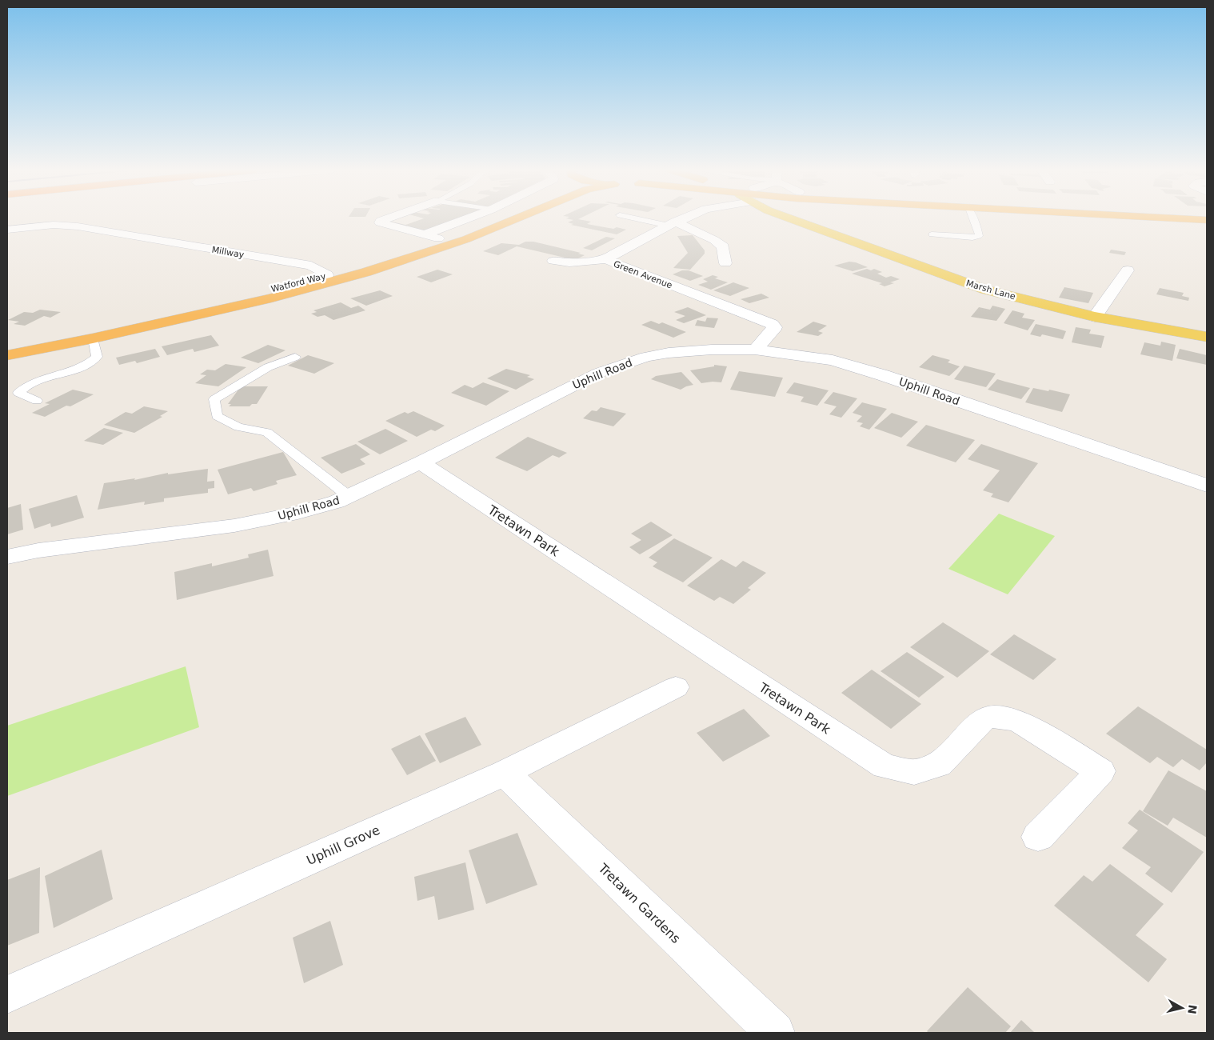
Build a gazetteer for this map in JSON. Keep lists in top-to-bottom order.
{
  "streets": {
    "highway": ["Watford Way"],
    "main road": ["Marsh Lane"],
    "street": [
      "Millway",
      "Green Avenue",
      "Uphill Road",
      "Tretawn Park",
      "Uphill Grove",
      "Tretawn Gardens"
    ]
  },
  "crossings": [
    ["Millway", "Watford Way"],
    ["Green Avenue", "Uphill Road"],
    ["Uphill Road", "Tretawn Park"],
    ["Uphill Grove", "Tretawn Gardens"]
  ],
  "north": "right"
}
